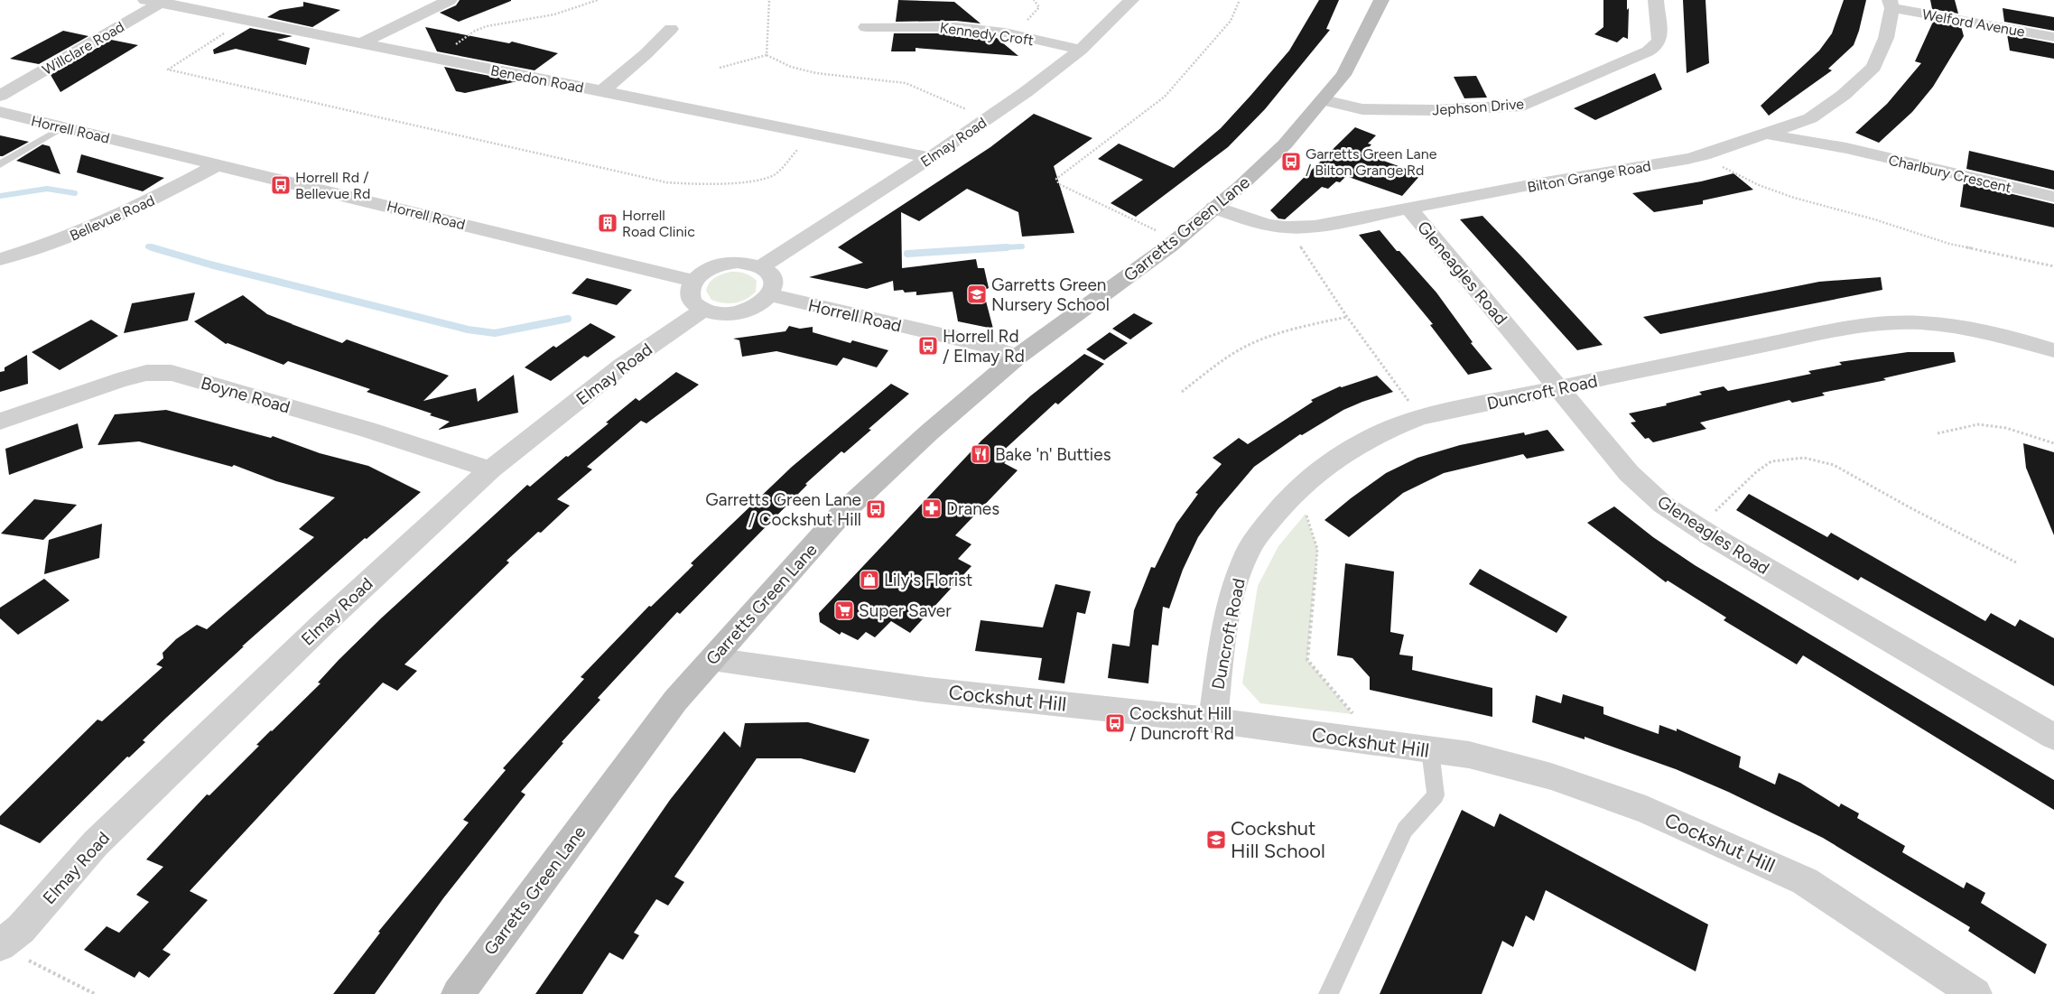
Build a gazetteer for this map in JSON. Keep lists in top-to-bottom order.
{
  "streets": {
    "street": [
      "Welford Avenue",
      "Kennedy Croft",
      "Willclare Road",
      "Benedon Road",
      "Jephson Drive",
      "Horrell Road",
      "Elmay Road",
      "Charlbury Crescent",
      "Bilton Grange Road",
      "Bellevue Road",
      "Garretts Green Lane",
      "Gleneagles Road",
      "Duncroft Road",
      "Boyne Road",
      "Cockshut Hill"
    ]
  },
  "crossings": [
    ["Welford Avenue", "Bilton Grange Road"],
    ["Kennedy Croft", "Elmay Road"],
    ["Willclare Road", "Benedon Road"],
    ["Benedon Road", "Elmay Road"],
    ["Jephson Drive", "Garretts Green Lane"],
    ["Horrell Road", "Elmay Road"],
    ["Horrell Road", "Bellevue Road"],
    ["Horrell Road", "Garretts Green Lane"],
    ["Elmay Road", "Boyne Road"],
    ["Charlbury Crescent", "Bilton Grange Road"],
    ["Bilton Grange Road", "Garretts Green Lane"],
    ["Bilton Grange Road", "Gleneagles Road"],
    ["Garretts Green Lane", "Cockshut Hill"],
    ["Gleneagles Road", "Duncroft Road"],
    ["Duncroft Road", "Cockshut Hill"]
  ],
  "places": {
    "bus stop": [
      "Garretts Green Lane / Bilton Grange Rd",
      "Horrell Rd / Bellevue Rd",
      "Horrell Rd / Elmay Rd",
      "Garretts Green Lane / Cockshut Hill",
      "Cockshut Hill / Duncroft Rd"
    ],
    "building": ["Horrell Road Clinic"],
    "school or university": ["Garretts Green Nursery School", "Cockshut Hill School"],
    "restaurant": ["Bake 'n' Butties"],
    "pharmacy": ["Dranes"],
    "shop": ["Lily's Florist"],
    "supermarket": ["Super Saver"]
  }
}
